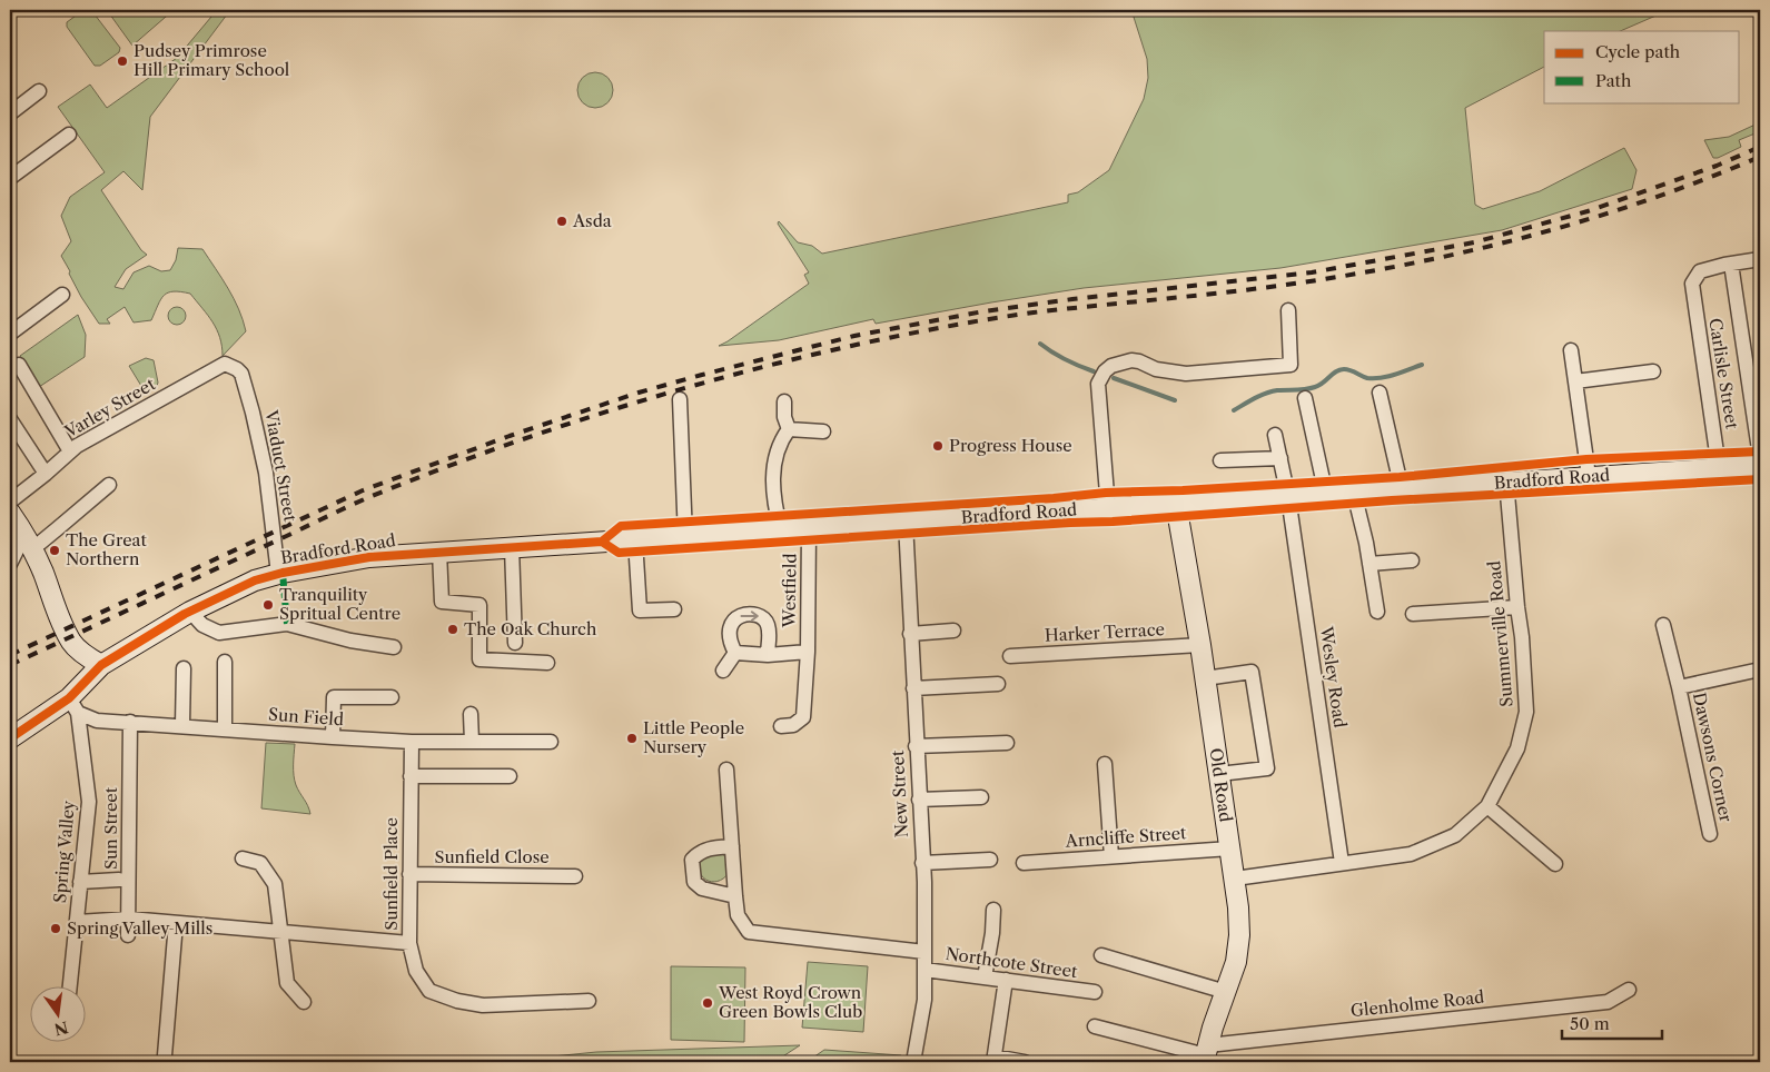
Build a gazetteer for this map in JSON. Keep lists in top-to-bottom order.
{
  "streets": {
    "main road": ["Bradford Road", "Old Road"],
    "street": [
      "Carlisle Street",
      "Varley Street",
      "Viaduct Street",
      "Westfield",
      "Harker Terrace",
      "Summerville Road",
      "Wesley Road",
      "Sun Field",
      "Dawsons Corner",
      "New Street",
      "Sun Street",
      "Arncliffe Street",
      "Spring Valley",
      "Sunfield Close",
      "Sunfield Place",
      "Northcote Street",
      "Glenholme Road"
    ]
  },
  "crossings": [
    ["Carlisle Street", "Bradford Road"],
    ["Varley Street", "Viaduct Street"],
    ["Viaduct Street", "Bradford Road"],
    ["Bradford Road", "Westfield"],
    ["Bradford Road", "Summerville Road"],
    ["Bradford Road", "Wesley Road"],
    ["Bradford Road", "Sun Field"],
    ["Bradford Road", "Old Road"],
    ["Bradford Road", "New Street"],
    ["Bradford Road", "Spring Valley"],
    ["Harker Terrace", "Old Road"],
    ["Summerville Road", "Wesley Road"],
    ["Summerville Road", "Old Road"],
    ["Sun Field", "Sun Street"],
    ["Sun Field", "Spring Valley"],
    ["Sun Field", "Sunfield Place"],
    ["Old Road", "Arncliffe Street"],
    ["Old Road", "Glenholme Road"],
    ["New Street", "Northcote Street"],
    ["Sun Street", "Sunfield Place"],
    ["Spring Valley", "Sunfield Place"],
    ["Sunfield Close", "Sunfield Place"]
  ],
  "places": [
    "Pudsey Primrose Hill Primary School",
    "Asda",
    "Progress House",
    "The Great Northern",
    "Tranquility Spritual Centre",
    "The Oak Church",
    "Little People Nursery",
    "Spring Valley Mills",
    "West Royd Crown Green Bowls Club"
  ],
  "legend": ["Cycle path", "Path"],
  "scale_bar": "50 m",
  "north": "bottom"
}
